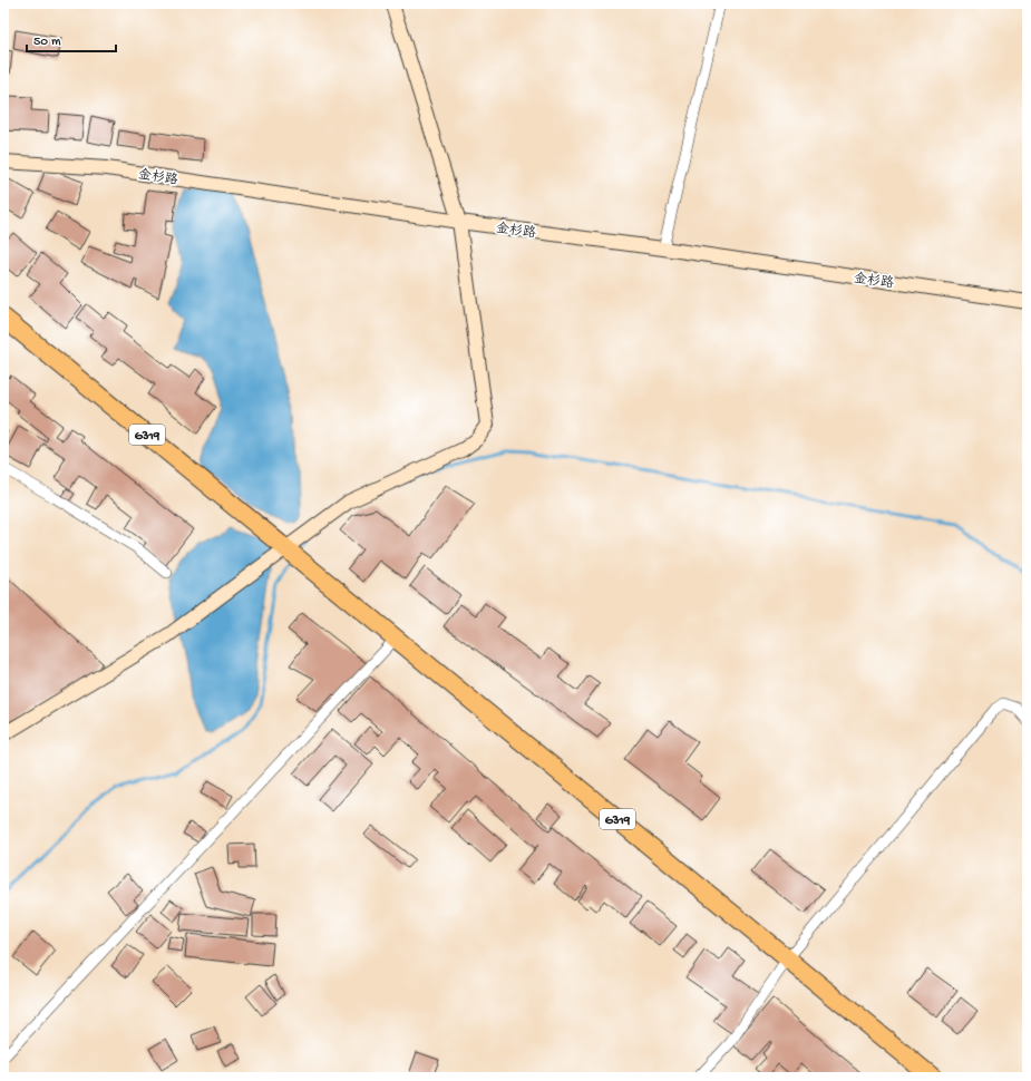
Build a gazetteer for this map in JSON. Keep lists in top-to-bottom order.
{
  "streets": {
    "highway": ["G319"],
    "street": ["金杉路"]
  },
  "scale_bar": "50 m"
}
